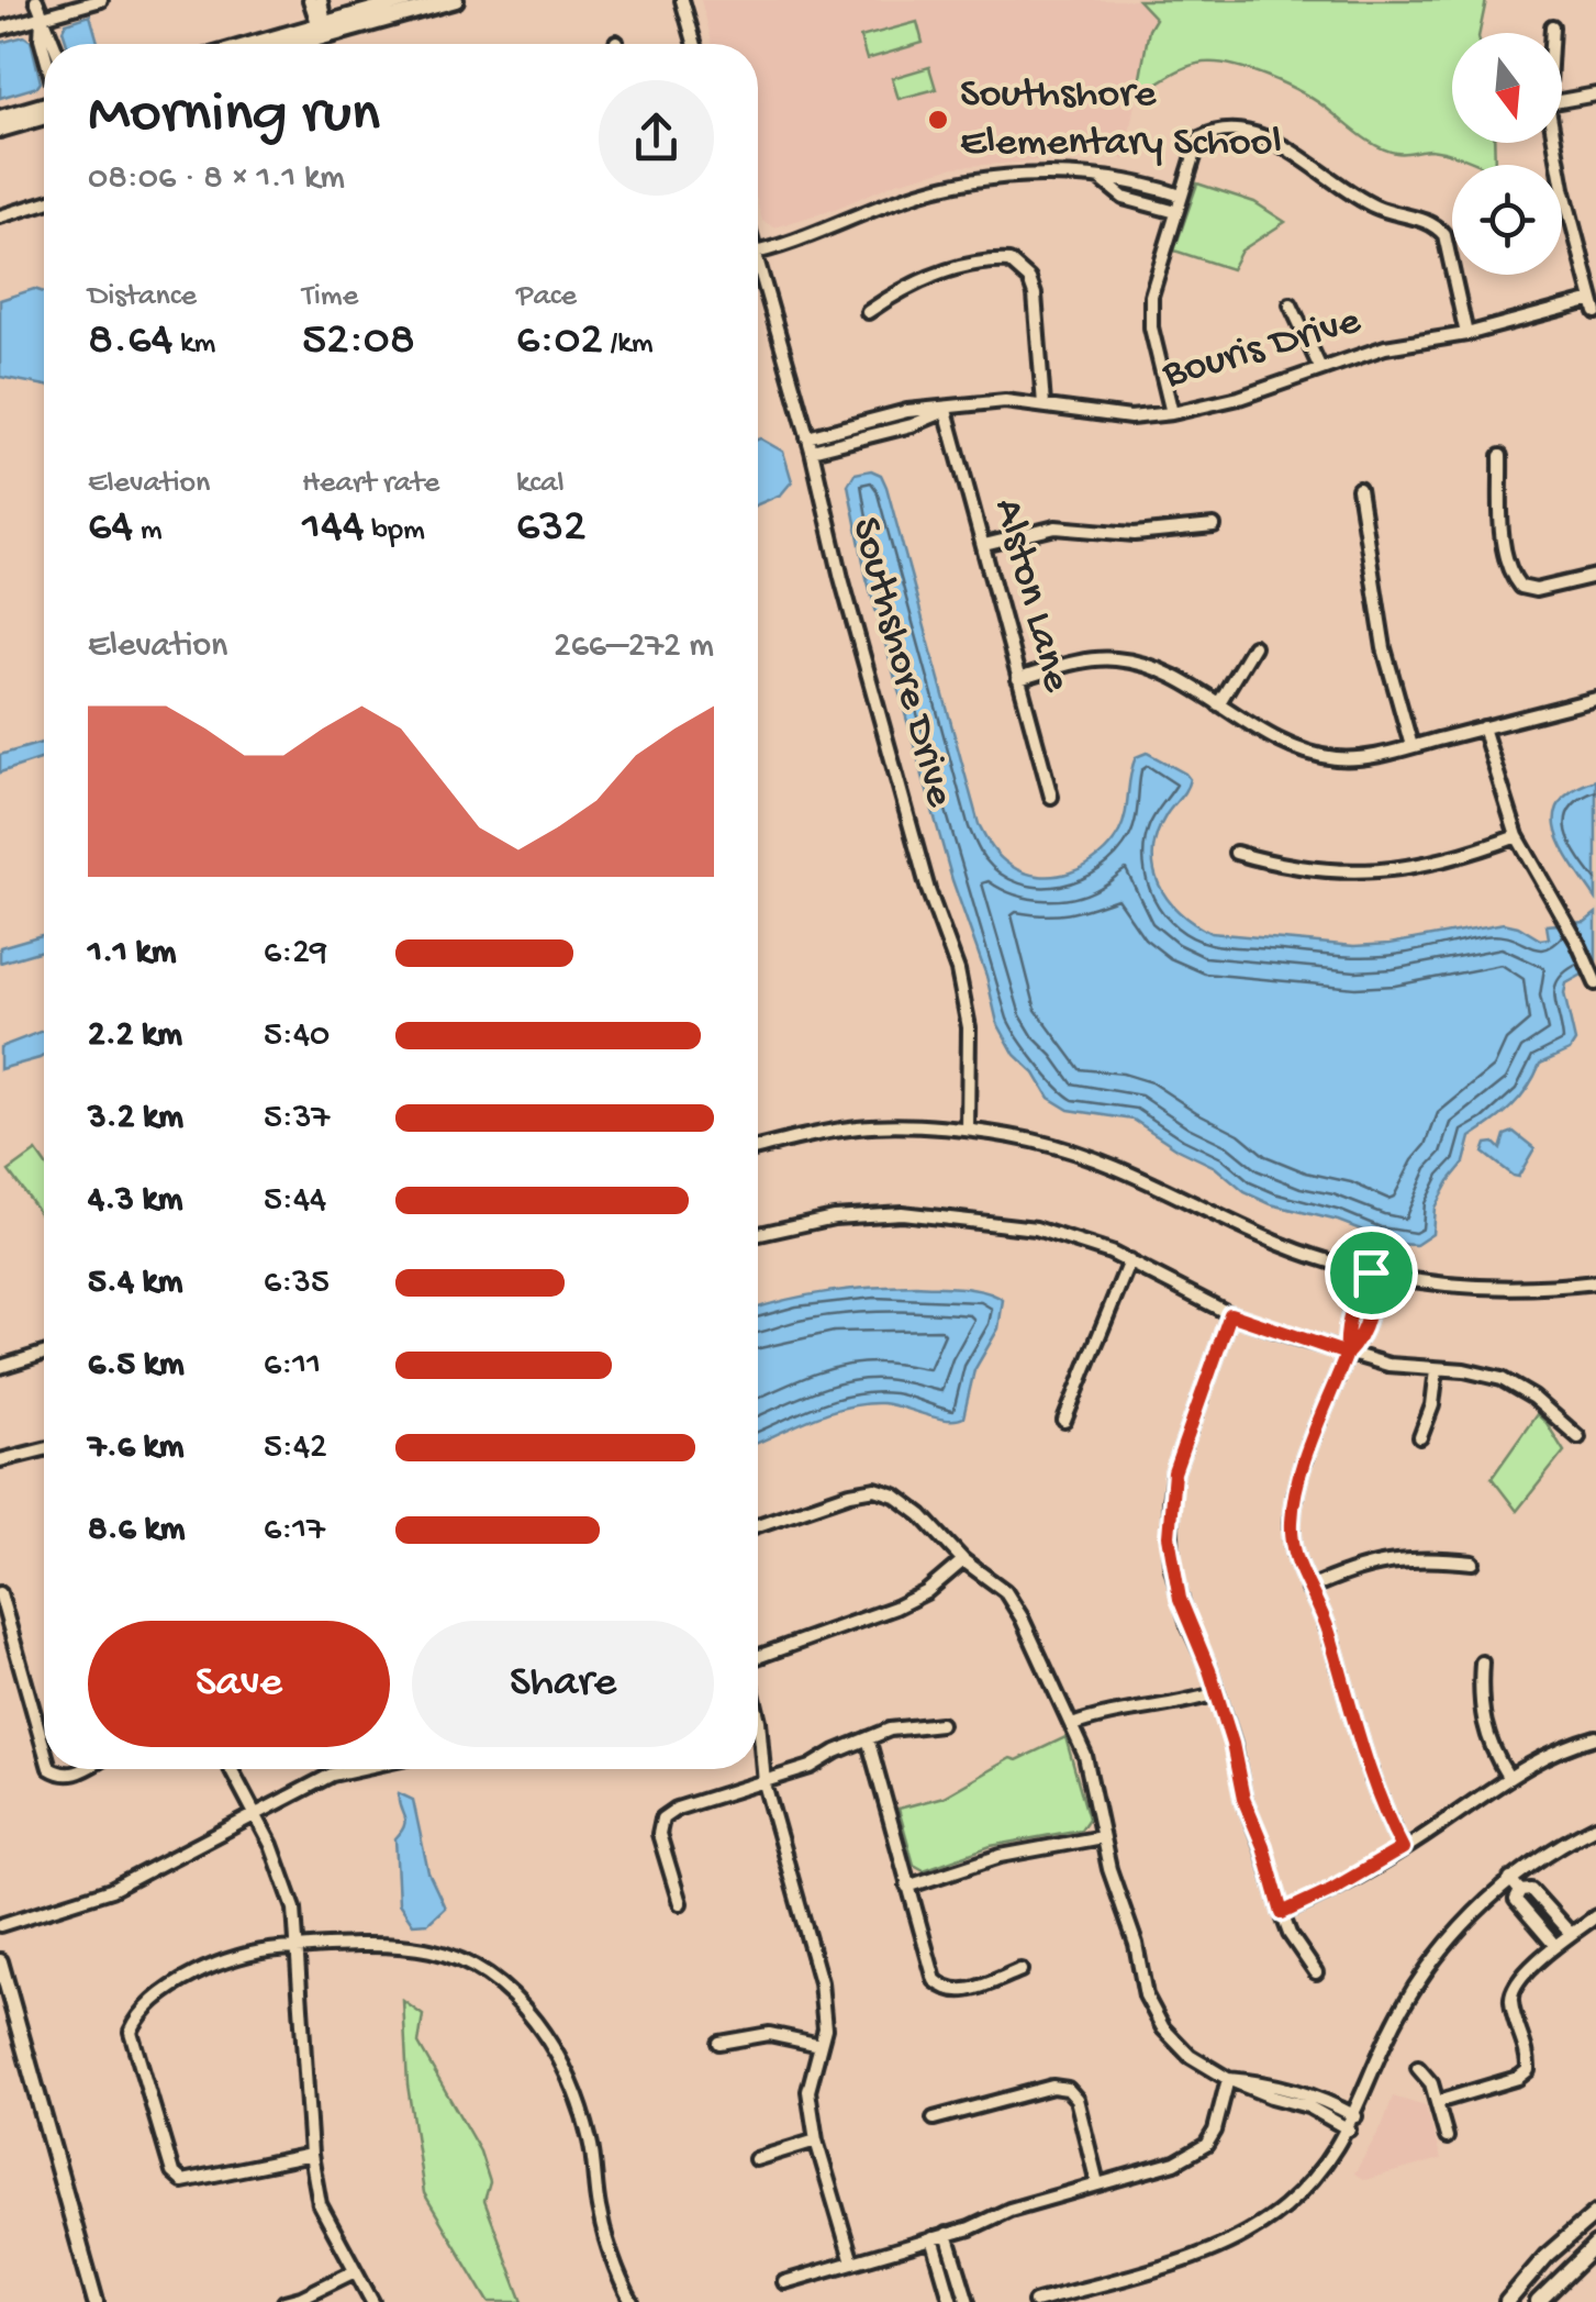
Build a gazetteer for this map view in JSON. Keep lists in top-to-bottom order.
{
  "streets": {
    "street": ["Bouris Drive", "Alston Lane", "Southshore Drive"]
  },
  "crossings": [
    ["Bouris Drive", "Alston Lane"],
    ["Bouris Drive", "Southshore Drive"]
  ],
  "places": ["Southshore Elementary School"],
  "north": "bottom",
  "page": {
    "heading": ["Morning run", "08:06 · 8 × 1.1 km"],
    "stats": [
      ["Distance", "8.64 km"],
      ["Time", "52:08"],
      ["Pace", "6:02 /km"],
      ["Elevation", "64 m"],
      ["Heart rate", "144 bpm"],
      ["kcal", "632"]
    ],
    "chart": ["Elevation", "266–272 m"],
    "list": [
      {
        "name": "1.1 km",
        "note": "6:29"
      },
      {
        "name": "2.2 km",
        "note": "5:40"
      },
      {
        "name": "3.2 km",
        "note": "5:37"
      },
      {
        "name": "4.3 km",
        "note": "5:44"
      },
      {
        "name": "5.4 km",
        "note": "6:35"
      },
      {
        "name": "6.5 km",
        "note": "6:11"
      },
      {
        "name": "7.6 km",
        "note": "5:42"
      },
      {
        "name": "8.6 km",
        "note": "6:17"
      }
    ],
    "buttons": ["Save", "Share"]
  }
}
